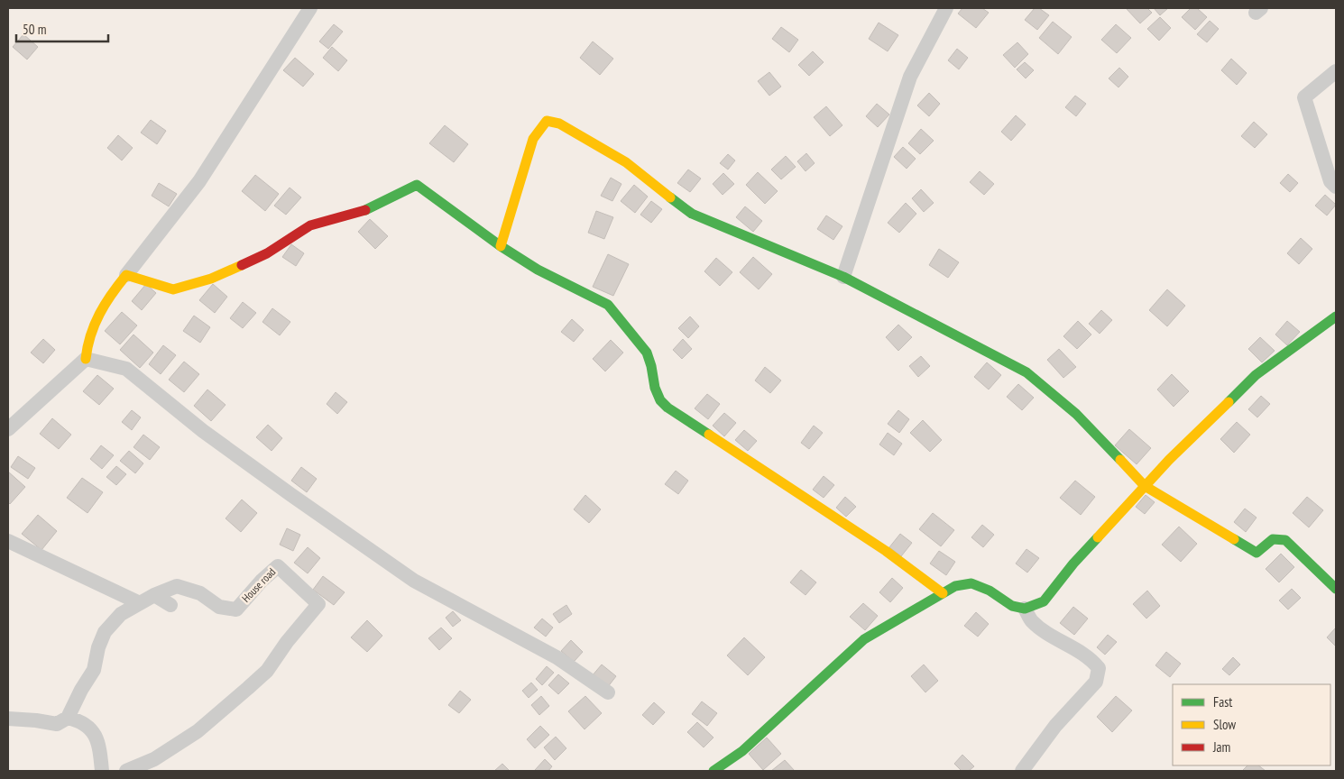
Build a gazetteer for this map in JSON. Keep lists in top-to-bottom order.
{
  "streets": {
    "street": ["House road"]
  },
  "legend": ["Fast", "Slow", "Jam"],
  "scale_bar": "50 m"
}
